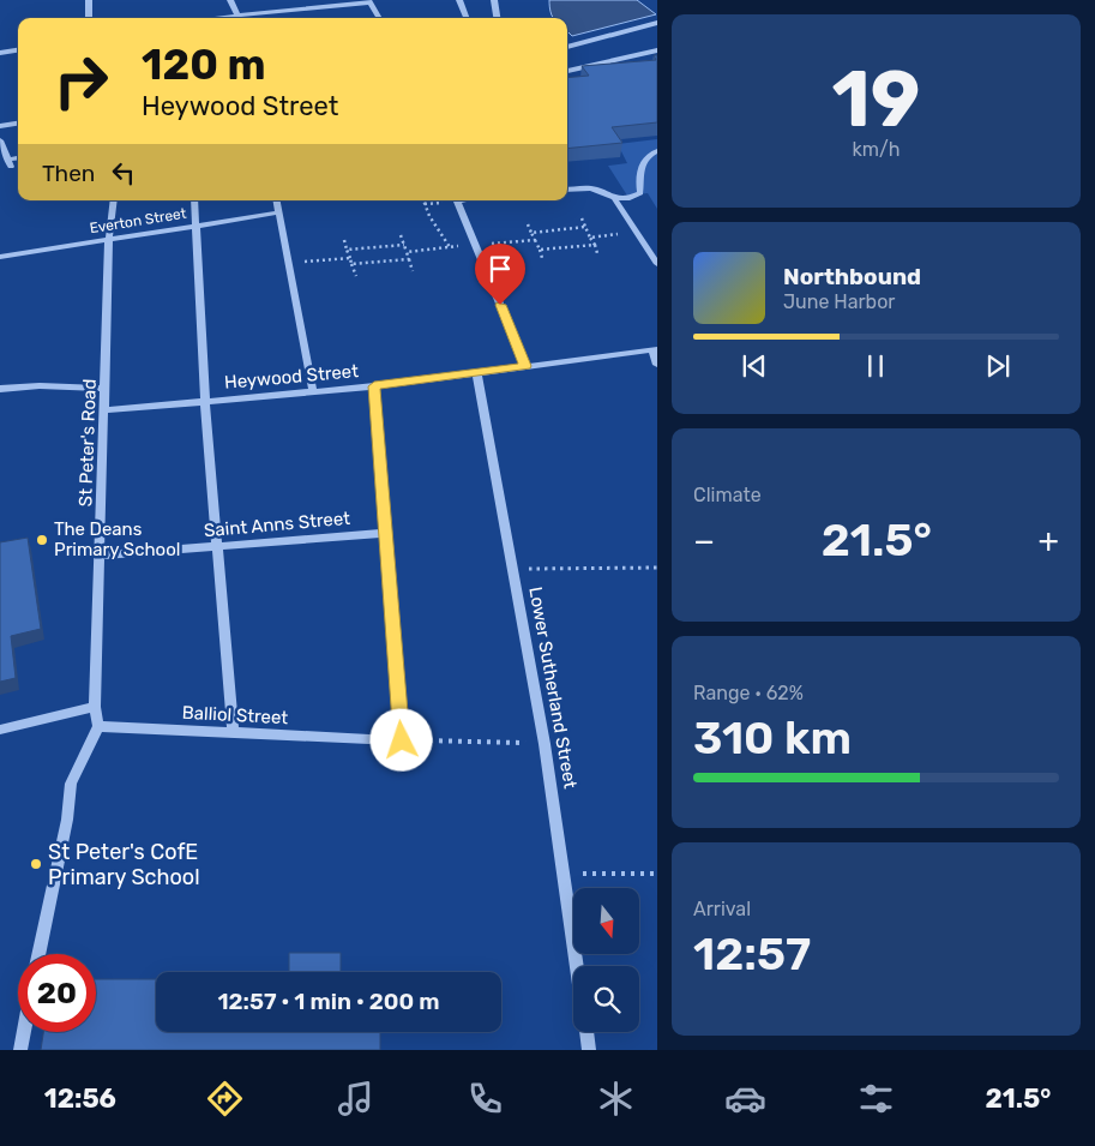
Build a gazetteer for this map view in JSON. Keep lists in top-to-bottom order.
{
  "streets": {
    "street": [
      "Everton Street",
      "Heywood Street",
      "St Peter's Road",
      "Saint Anns Street",
      "Lower Sutherland Street",
      "Balliol Street"
    ]
  },
  "crossings": [
    ["Everton Street", "St Peter's Road"],
    ["Heywood Street", "St Peter's Road"],
    ["Heywood Street", "Lower Sutherland Street"],
    ["St Peter's Road", "Saint Anns Street"],
    ["St Peter's Road", "Balliol Street"]
  ],
  "places": ["The Deans Primary School", "St Peter's CofE Primary School"],
  "north": "bottom",
  "page": {
    "tile": [
      ["19", "km/h"],
      "Climate",
      ["Range · 62%", "310 km"],
      ["Arrival", "12:57"]
    ],
    "turn": ["120 m", "Heywood Street"],
    "then": "Then",
    "song": ["Northbound", "June Harbor"],
    "heat": ["−", "21.5°", "+"],
    "limit": "20",
    "trip": "12:57 · 1 min · 200 m",
    "tabs": ["12:56", "21.5°"]
  }
}
